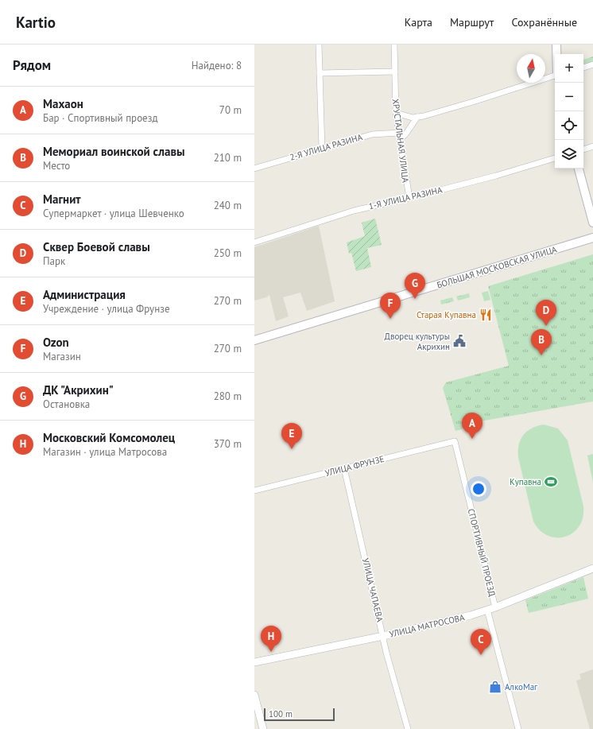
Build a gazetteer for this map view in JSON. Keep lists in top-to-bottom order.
{
  "streets": {
    "main road": ["БОЛЬШАЯ МОСКОВСКАЯ УЛИЦА"],
    "street": [
      "ХРУСТАЛЬНАЯ УЛИЦА",
      "2-Я УЛИЦА РАЗИНА",
      "1-Я УЛИЦА РАЗИНА",
      "УЛИЦА ФРУНЗЕ",
      "СПОРТИВНЫЙ ПРОЕЗД",
      "УЛИЦА ЧАПАЕВА",
      "УЛИЦА МАТРОСОВА"
    ]
  },
  "crossings": [
    ["ХРУСТАЛЬНАЯ УЛИЦА", "2-Я УЛИЦА РАЗИНА"],
    ["ХРУСТАЛЬНАЯ УЛИЦА", "1-Я УЛИЦА РАЗИНА"],
    ["УЛИЦА ФРУНЗЕ", "СПОРТИВНЫЙ ПРОЕЗД"],
    ["УЛИЦА ФРУНЗЕ", "УЛИЦА ЧАПАЕВА"],
    ["СПОРТИВНЫЙ ПРОЕЗД", "УЛИЦА МАТРОСОВА"],
    ["УЛИЦА ЧАПАЕВА", "УЛИЦА МАТРОСОВА"]
  ],
  "places": {
    "restaurant": ["Старая Купавна"],
    "public building": ["Дворец культуры Акрихин"],
    "sports": ["Купавна"],
    "shop": ["АлкоМаг"]
  },
  "scale_bar": "100 m",
  "north": "top",
  "page": {
    "header": "Kartio",
    "nav": ["Карта", "Маршрут", "Сохранённые"],
    "heading": ["Рядом", "Найдено: 8"],
    "map_buttons": ["+", "−"],
    "list": [
      {
        "mark": "A",
        "name": "Махаон",
        "note": "Бар · Спортивный проезд",
        "value": "70 m"
      },
      {
        "mark": "B",
        "name": "Мемориал воинской славы",
        "note": "Место",
        "value": "210 m"
      },
      {
        "mark": "C",
        "name": "Магнит",
        "note": "Супермаркет · улица Шевченко",
        "value": "240 m"
      },
      {
        "mark": "D",
        "name": "Сквер Боевой славы",
        "note": "Парк",
        "value": "250 m"
      },
      {
        "mark": "E",
        "name": "Администрация",
        "note": "Учреждение · улица Фрунзе",
        "value": "270 m"
      },
      {
        "mark": "F",
        "name": "Ozon",
        "note": "Магазин",
        "value": "270 m"
      },
      {
        "mark": "G",
        "name": "ДК \"Акрихин\"",
        "note": "Остановка",
        "value": "280 m"
      },
      {
        "mark": "H",
        "name": "Московский Комсомолец",
        "note": "Магазин · улица Матросова",
        "value": "370 m"
      }
    ],
    "pins": [
      "G",
      "F",
      "D",
      "B",
      "A",
      "E",
      "H",
      "C"
    ],
    "scale": "100 m"
  }
}
